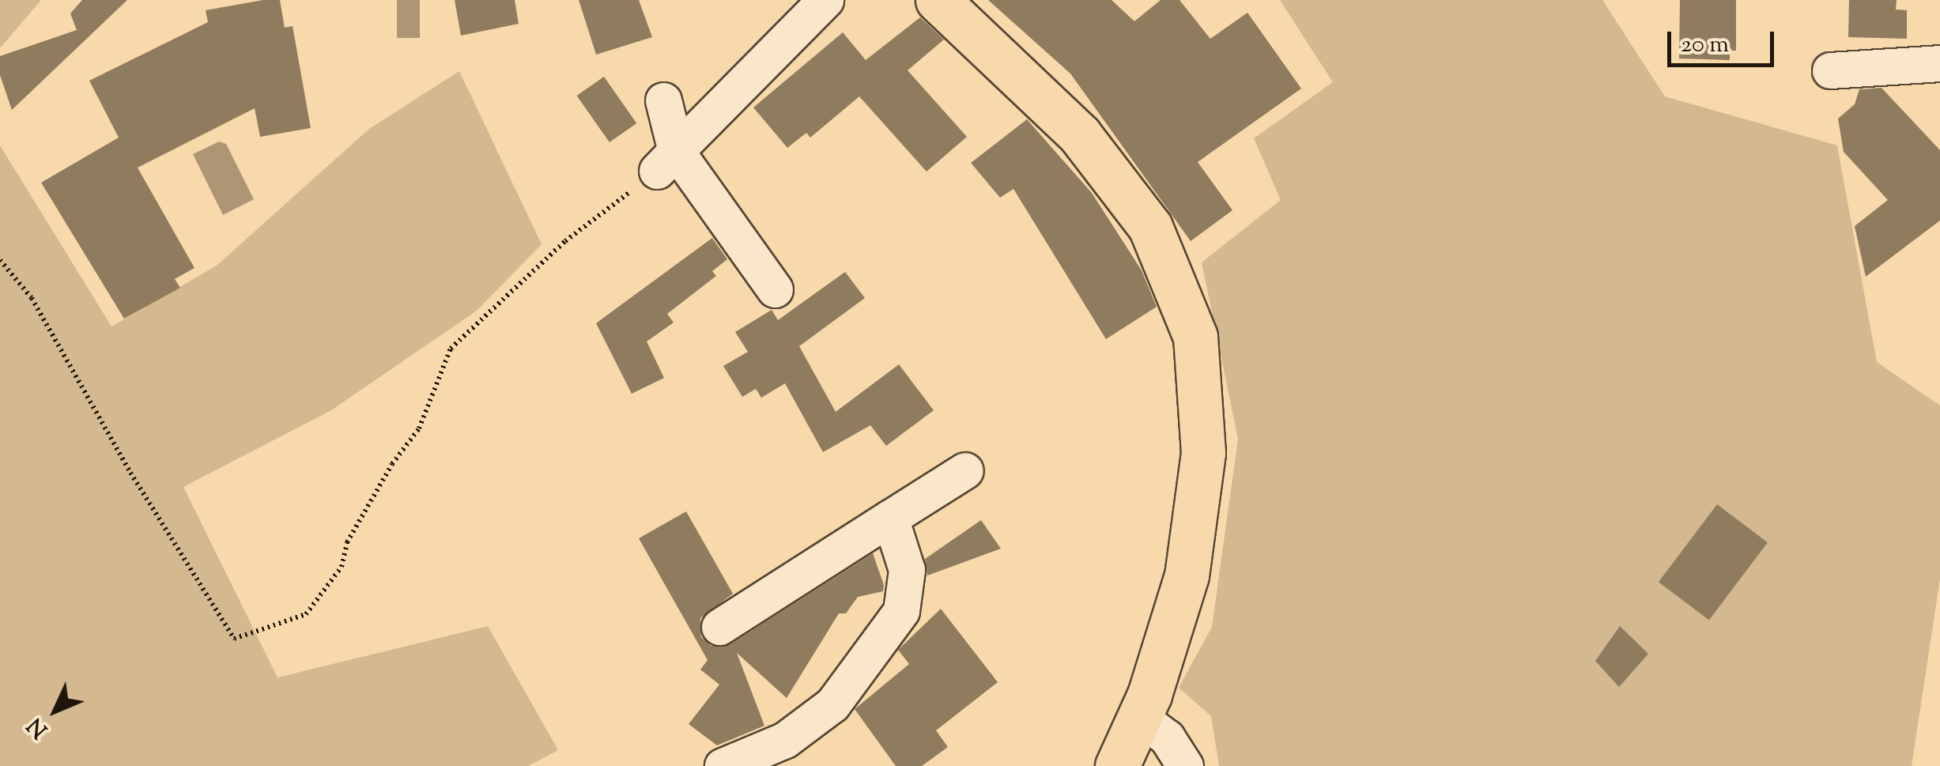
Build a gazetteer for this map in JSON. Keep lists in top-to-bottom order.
{
  "scale_bar": "20 m",
  "north": "bottom left"
}
